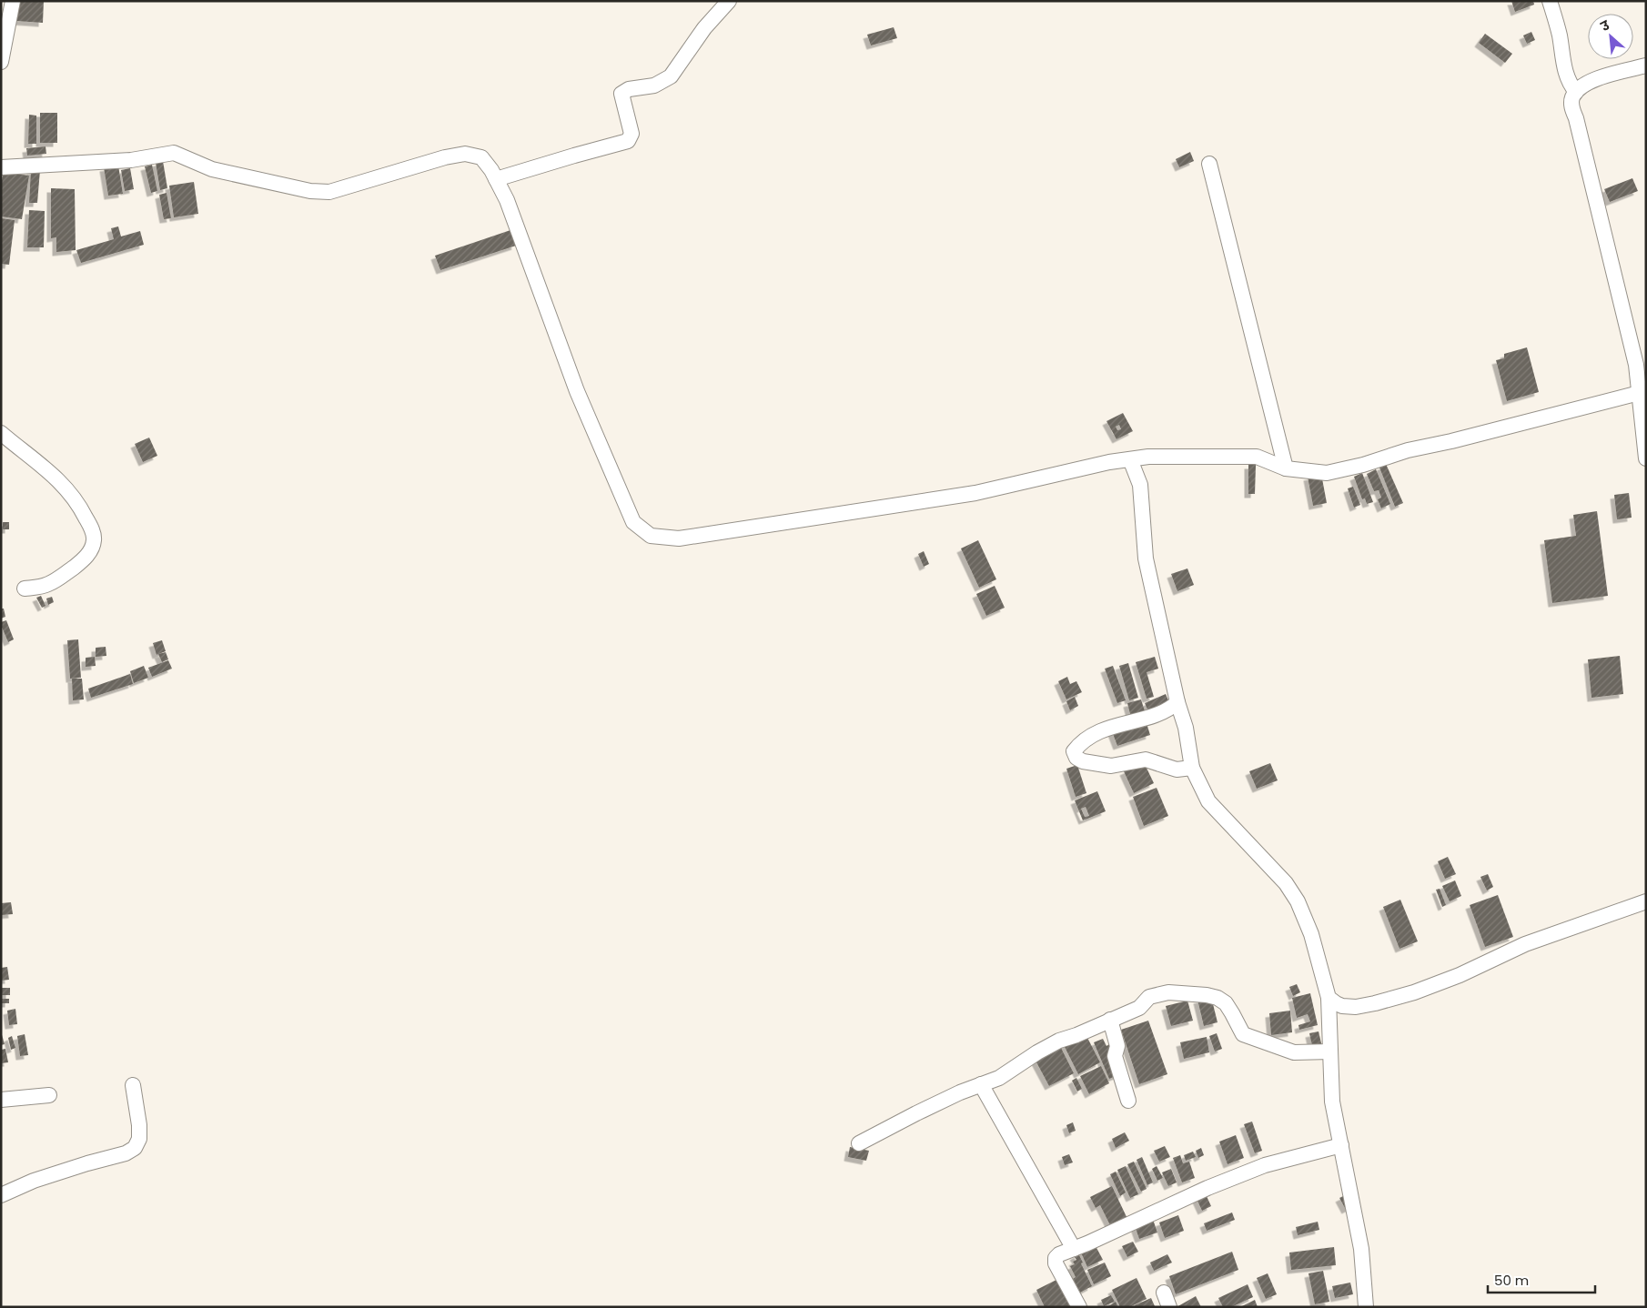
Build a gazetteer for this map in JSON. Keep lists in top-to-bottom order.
{
  "scale_bar": "50 m",
  "north": "top left"
}
